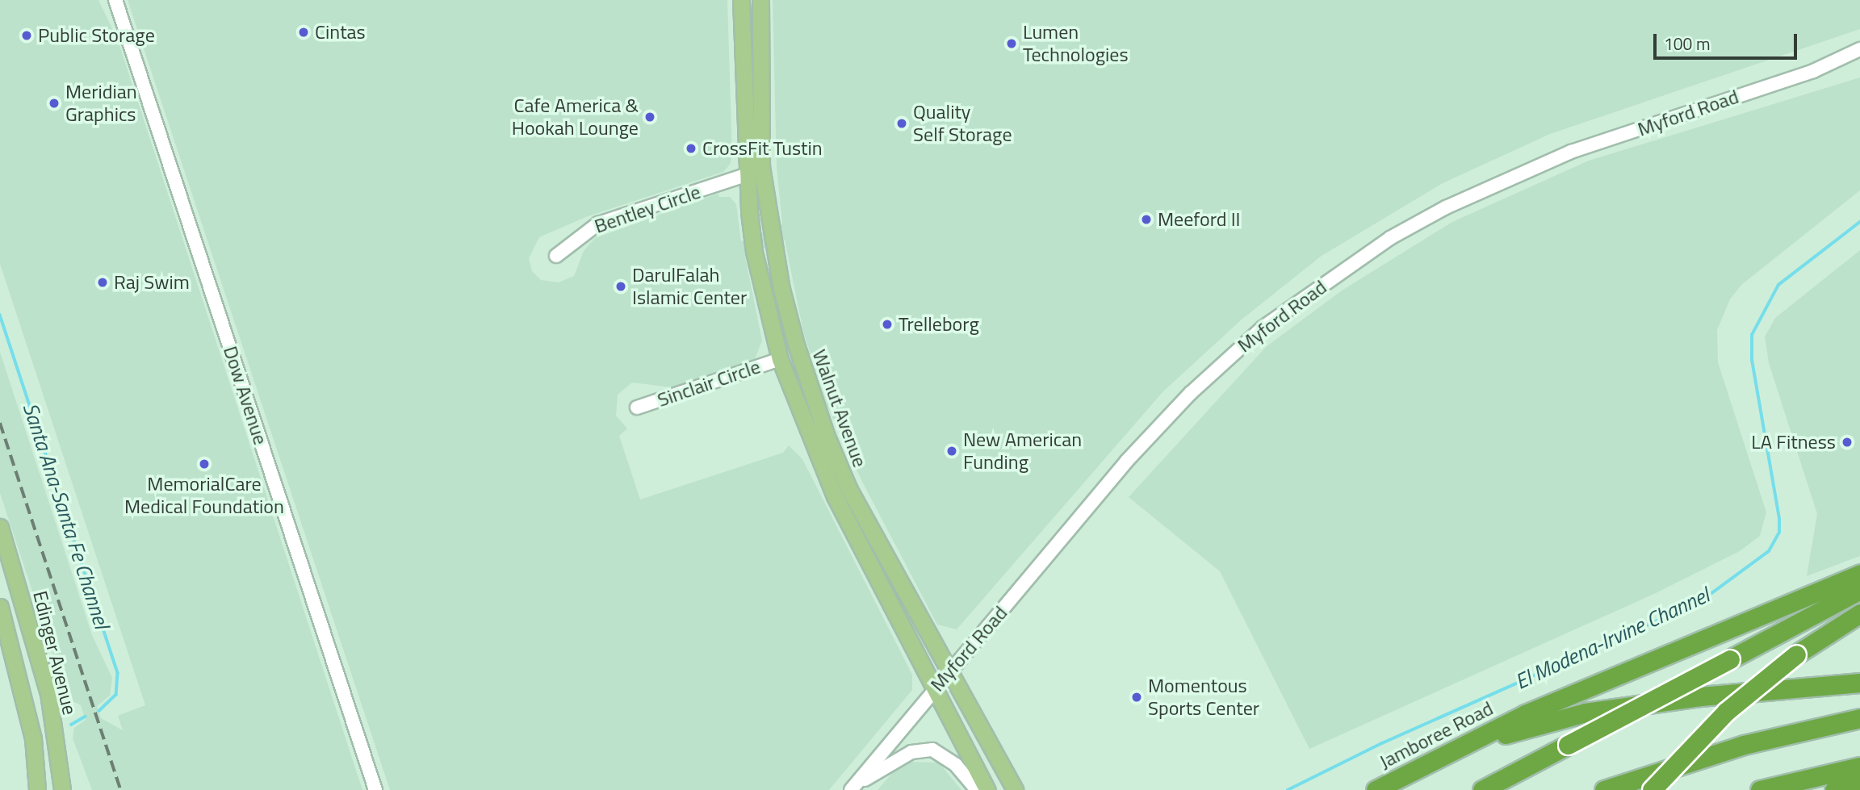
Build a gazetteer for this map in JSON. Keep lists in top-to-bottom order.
{
  "streets": {
    "highway": ["Jamboree Road"],
    "main road": ["Walnut Avenue", "Edinger Avenue"],
    "street": [
      "Myford Road",
      "Bentley Circle",
      "Sinclair Circle",
      "Dow Avenue"
    ]
  },
  "crossings": [
    ["Myford Road", "Walnut Avenue"],
    ["Bentley Circle", "Walnut Avenue"],
    ["Sinclair Circle", "Walnut Avenue"]
  ],
  "water": ["Santa Ana-Santa Fe Channel", "El Modena-Irvine Channel"],
  "places": [
    "Cintas",
    "Public Storage",
    "Lumen Technologies",
    "Meridian Graphics",
    "Cafe America & Hookah Lounge",
    "Quality Self Storage",
    "CrossFit Tustin",
    "Meeford II",
    "Raj Swim",
    "DarulFalah Islamic Center",
    "Trelleborg",
    "LA Fitness",
    "New American Funding",
    "MemorialCare Medical Foundation",
    "Momentous Sports Center"
  ],
  "scale_bar": "100 m"
}
